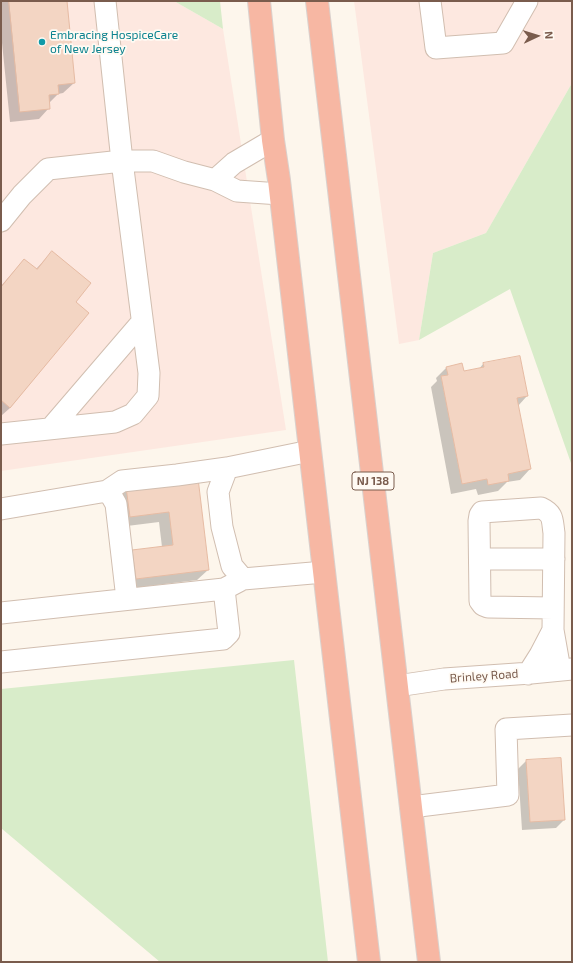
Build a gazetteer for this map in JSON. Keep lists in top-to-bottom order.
{
  "streets": {
    "highway": ["NJ 138"],
    "street": ["Brinley Road"]
  },
  "crossings": [
    ["NJ 138", "Brinley Road"]
  ],
  "places": ["Embracing HospiceCare of New Jersey"],
  "north": "right"
}
